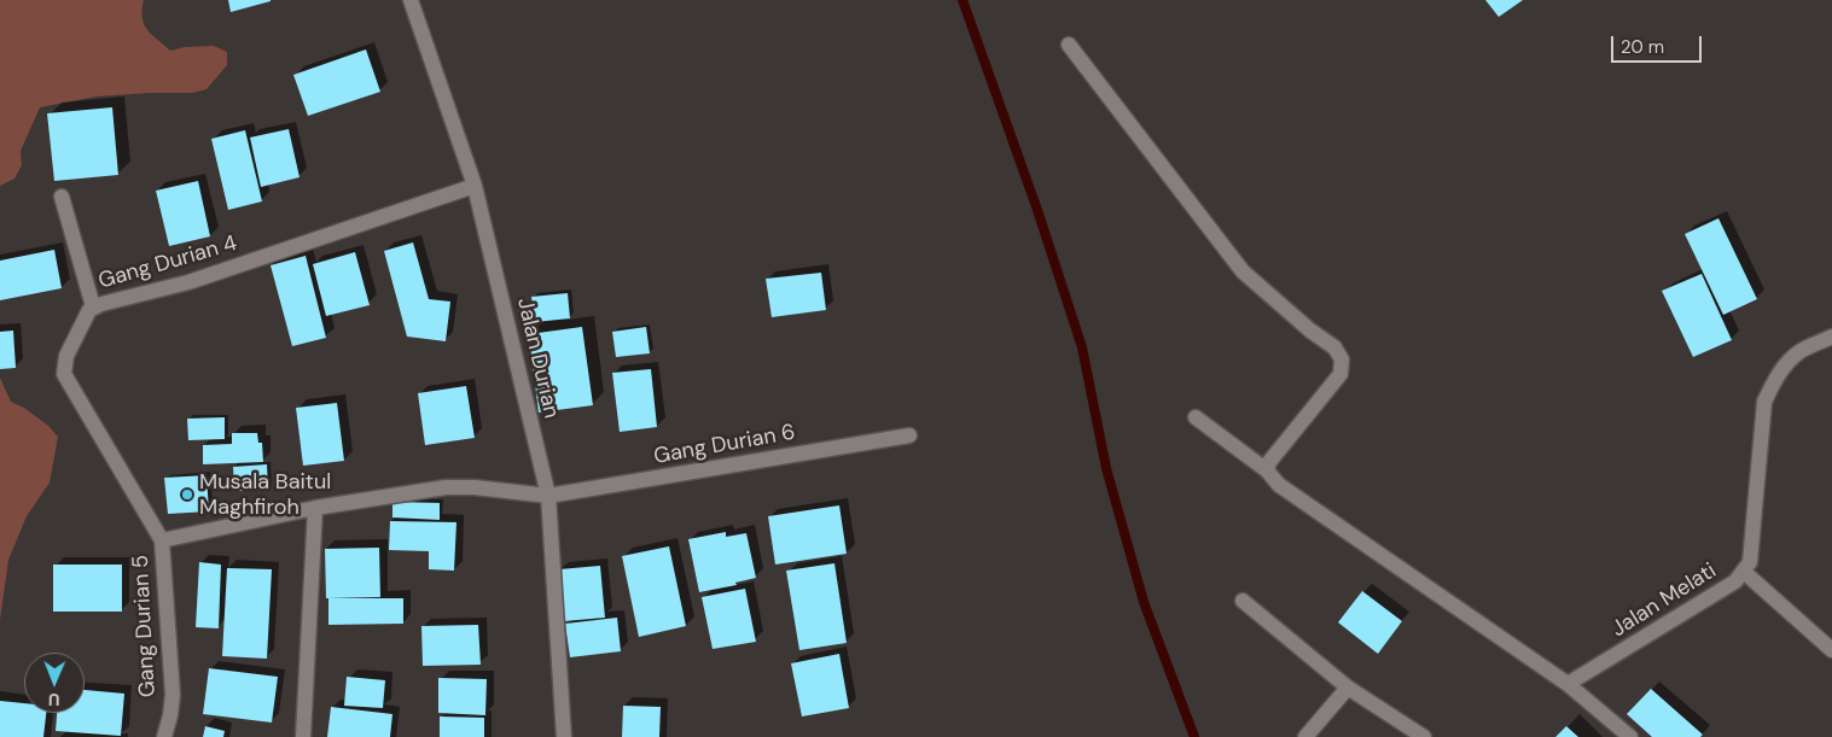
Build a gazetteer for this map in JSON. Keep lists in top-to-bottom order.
{
  "streets": {
    "street": [
      "Gang Durian 4",
      "Jalan Durian",
      "Gang Durian 6",
      "Jalan Melati",
      "Gang Durian 5"
    ]
  },
  "crossings": [
    ["Gang Durian 4", "Jalan Durian"],
    ["Gang Durian 4", "Gang Durian 5"],
    ["Jalan Durian", "Gang Durian 6"],
    ["Jalan Durian", "Gang Durian 5"],
    ["Gang Durian 6", "Gang Durian 5"]
  ],
  "places": ["Musala Baitul Maghfiroh"],
  "scale_bar": "20 m",
  "north": "bottom"
}
